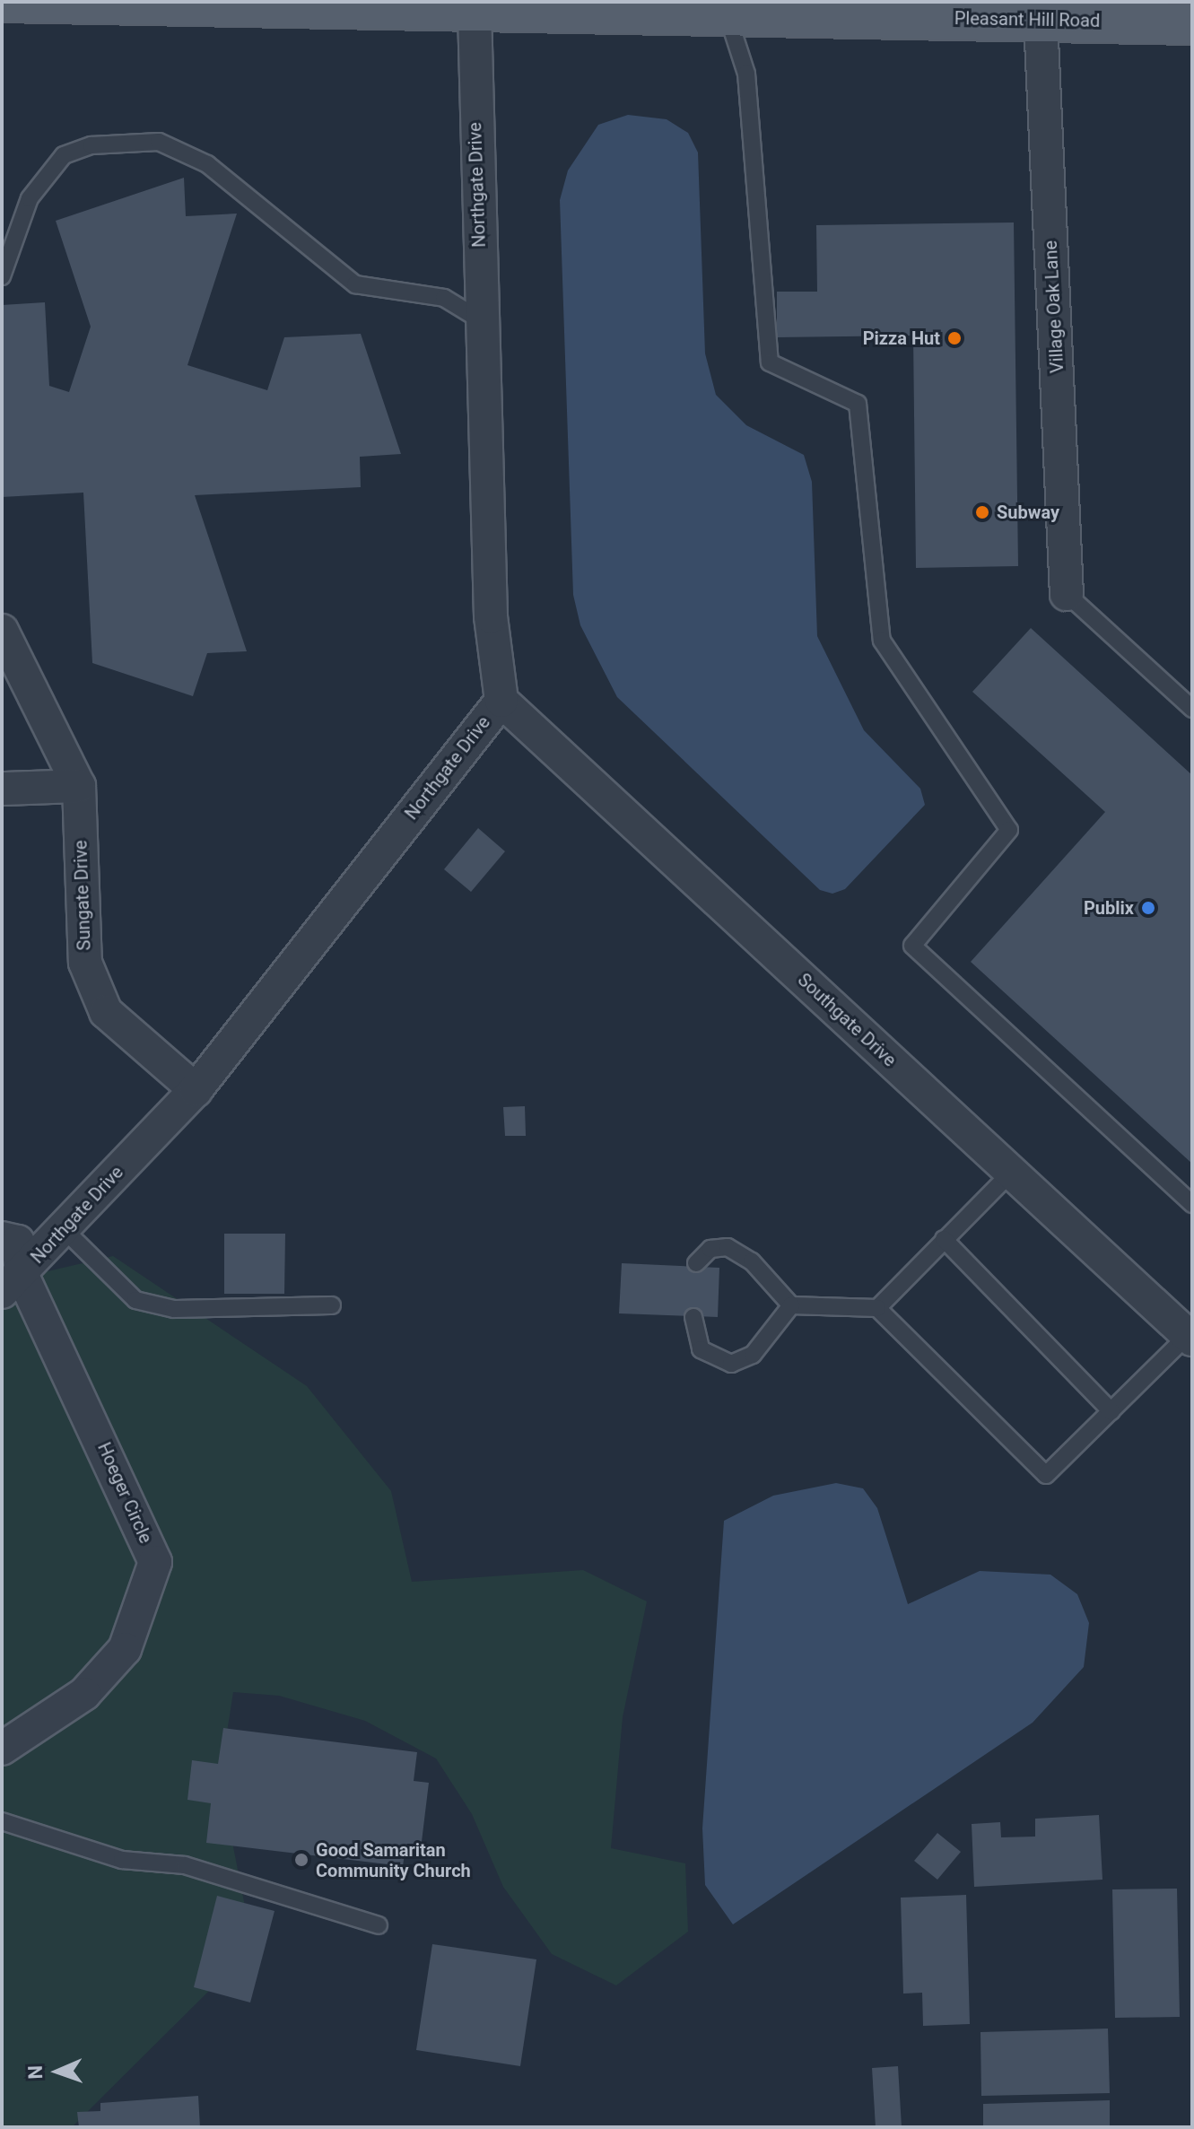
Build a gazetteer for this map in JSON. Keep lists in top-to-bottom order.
{
  "streets": {
    "main road": ["Pleasant Hill Road"],
    "street": [
      "Northgate Drive",
      "Village Oak Lane",
      "Sungate Drive",
      "Southgate Drive",
      "Hoeger Circle"
    ]
  },
  "crossings": [
    ["Pleasant Hill Road", "Northgate Drive"],
    ["Pleasant Hill Road", "Village Oak Lane"],
    ["Northgate Drive", "Sungate Drive"],
    ["Northgate Drive", "Southgate Drive"],
    ["Northgate Drive", "Hoeger Circle"]
  ],
  "places": [
    "Pizza Hut",
    "Subway",
    "Publix",
    "Good Samaritan Community Church"
  ],
  "north": "left"
}
